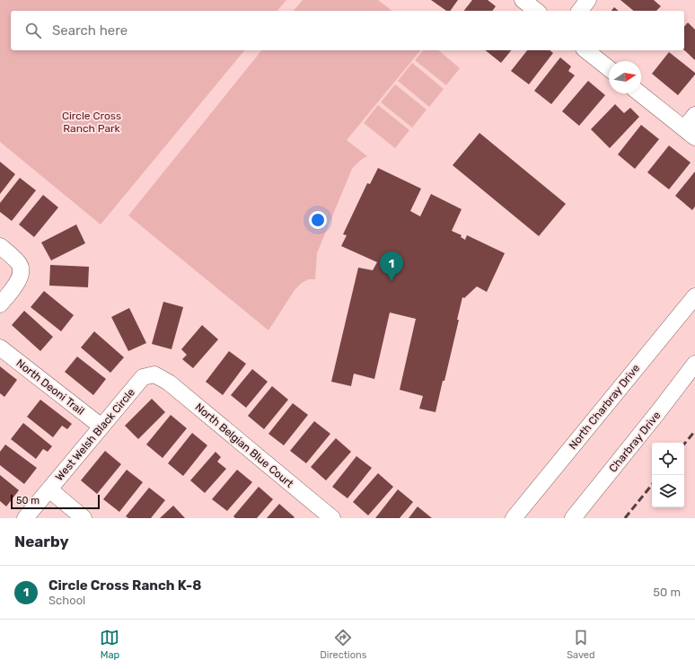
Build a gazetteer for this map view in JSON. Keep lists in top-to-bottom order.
{
  "streets": {
    "street": [
      "North Deoni Trail",
      "North Charbray Drive",
      "West Welsh Black Circle",
      "Charbray Drive",
      "North Belgian Blue Court"
    ]
  },
  "crossings": [
    ["North Deoni Trail", "West Welsh Black Circle"],
    ["West Welsh Black Circle", "North Belgian Blue Court"]
  ],
  "parks": ["Circle Cross Ranch Park"],
  "scale_bar": "50 m",
  "north": "right",
  "page": {
    "search": "Search here",
    "pins": "1",
    "scale": "50 m",
    "heading": "Nearby",
    "list": [
      {
        "mark": "1",
        "name": "Circle Cross Ranch K-8",
        "note": "School",
        "value": "50 m"
      }
    ],
    "nav": ["Map", "Directions", "Saved"]
  }
}
